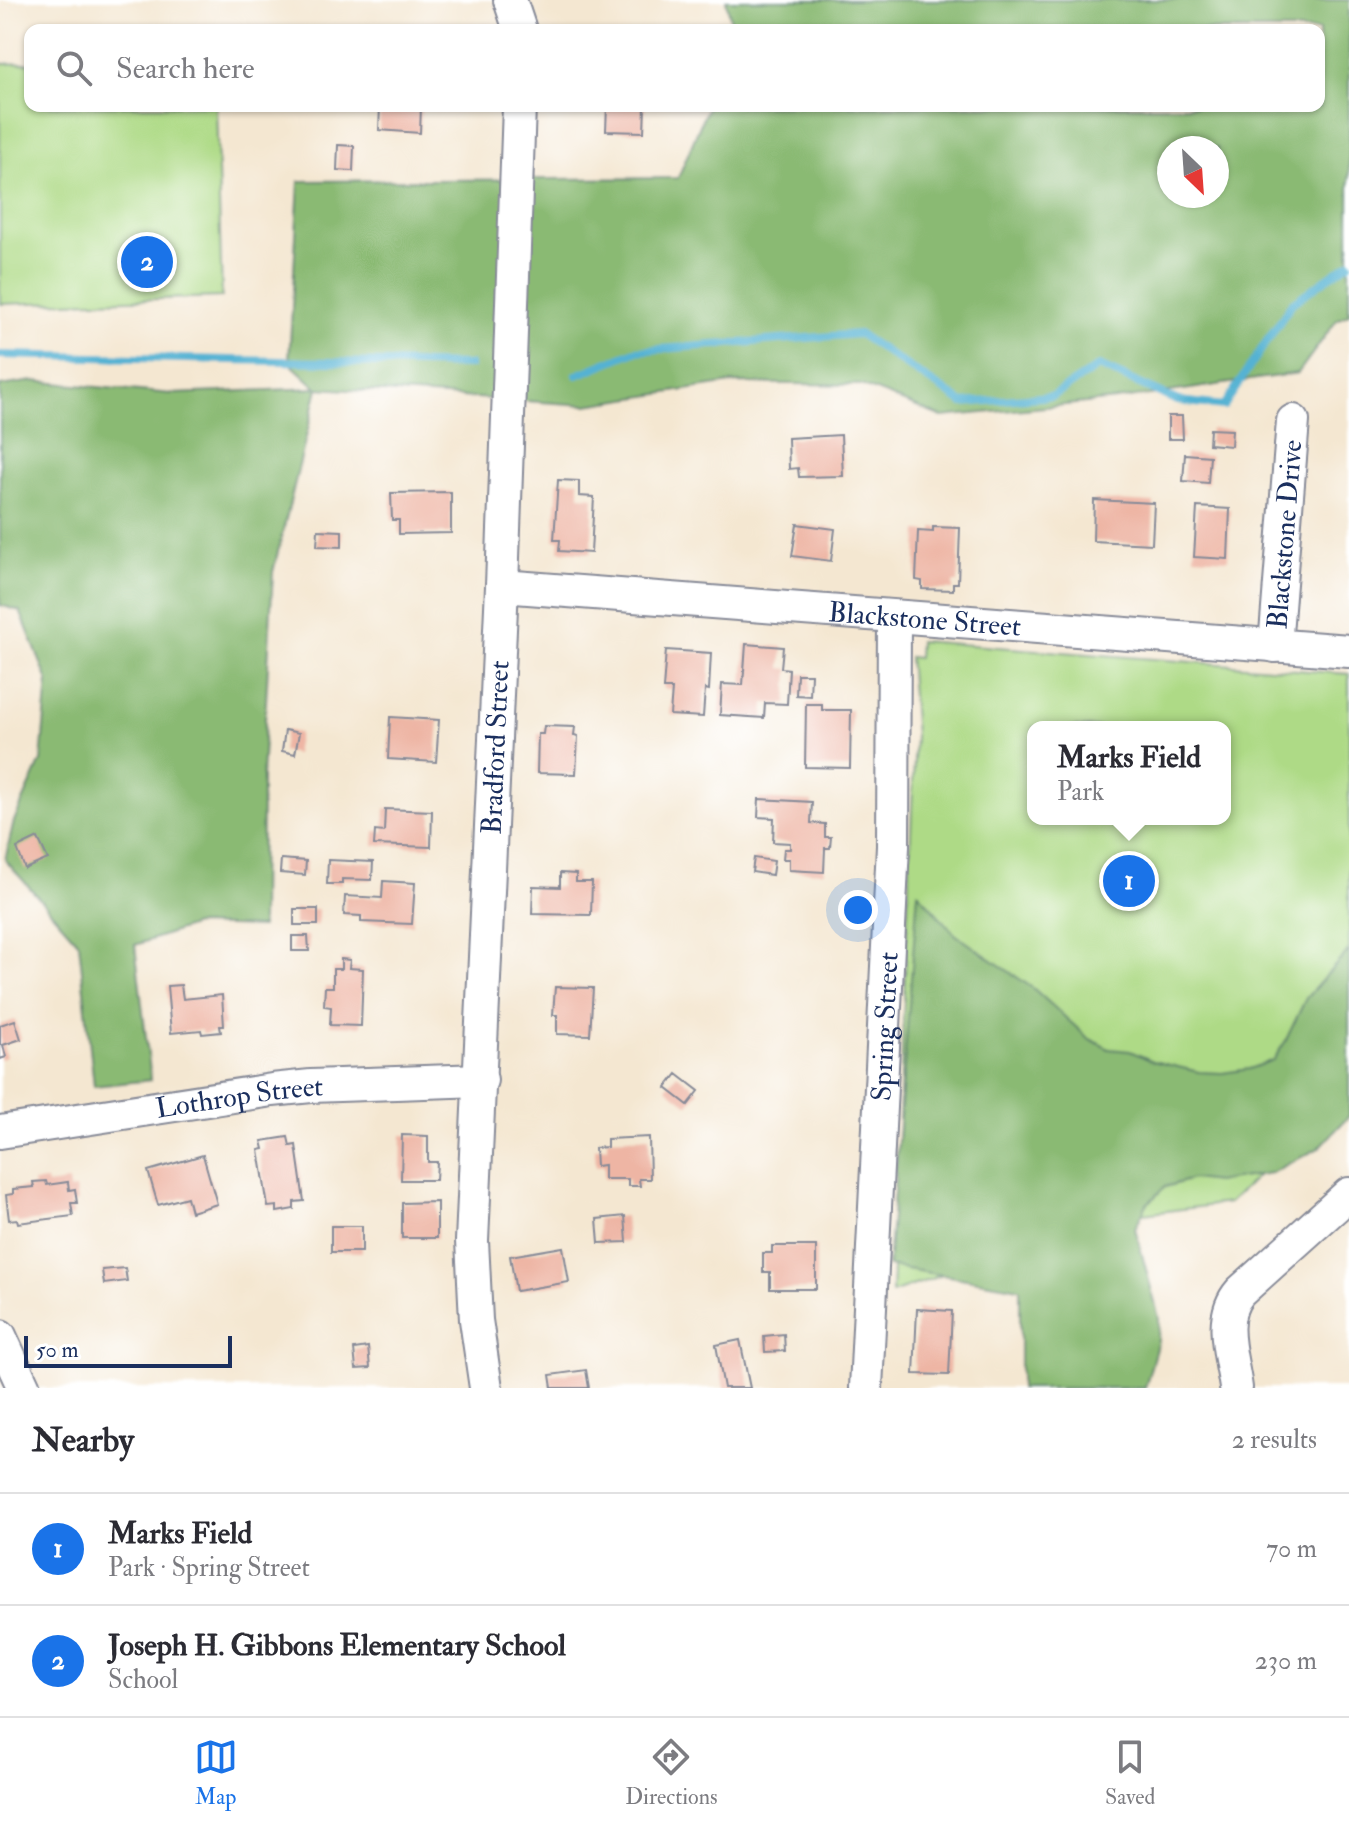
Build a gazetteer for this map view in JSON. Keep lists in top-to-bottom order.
{
  "streets": {
    "street": [
      "Blackstone Drive",
      "Blackstone Street",
      "Bradford Street",
      "Spring Street",
      "Lothrop Street"
    ]
  },
  "crossings": [
    ["Blackstone Drive", "Blackstone Street"],
    ["Blackstone Street", "Bradford Street"],
    ["Blackstone Street", "Spring Street"],
    ["Bradford Street", "Lothrop Street"]
  ],
  "scale_bar": "50 m",
  "north": "bottom right",
  "page": {
    "search": "Search here",
    "pins": ["2", "1"],
    "popup": ["Marks Field", "Park"],
    "scale": "50 m",
    "heading": ["Nearby", "2 results"],
    "list": [
      {
        "mark": "1",
        "name": "Marks Field",
        "note": "Park · Spring Street",
        "value": "70 m"
      },
      {
        "mark": "2",
        "name": "Joseph H. Gibbons Elementary School",
        "note": "School",
        "value": "230 m"
      }
    ],
    "nav": ["Map", "Directions", "Saved"]
  }
}
